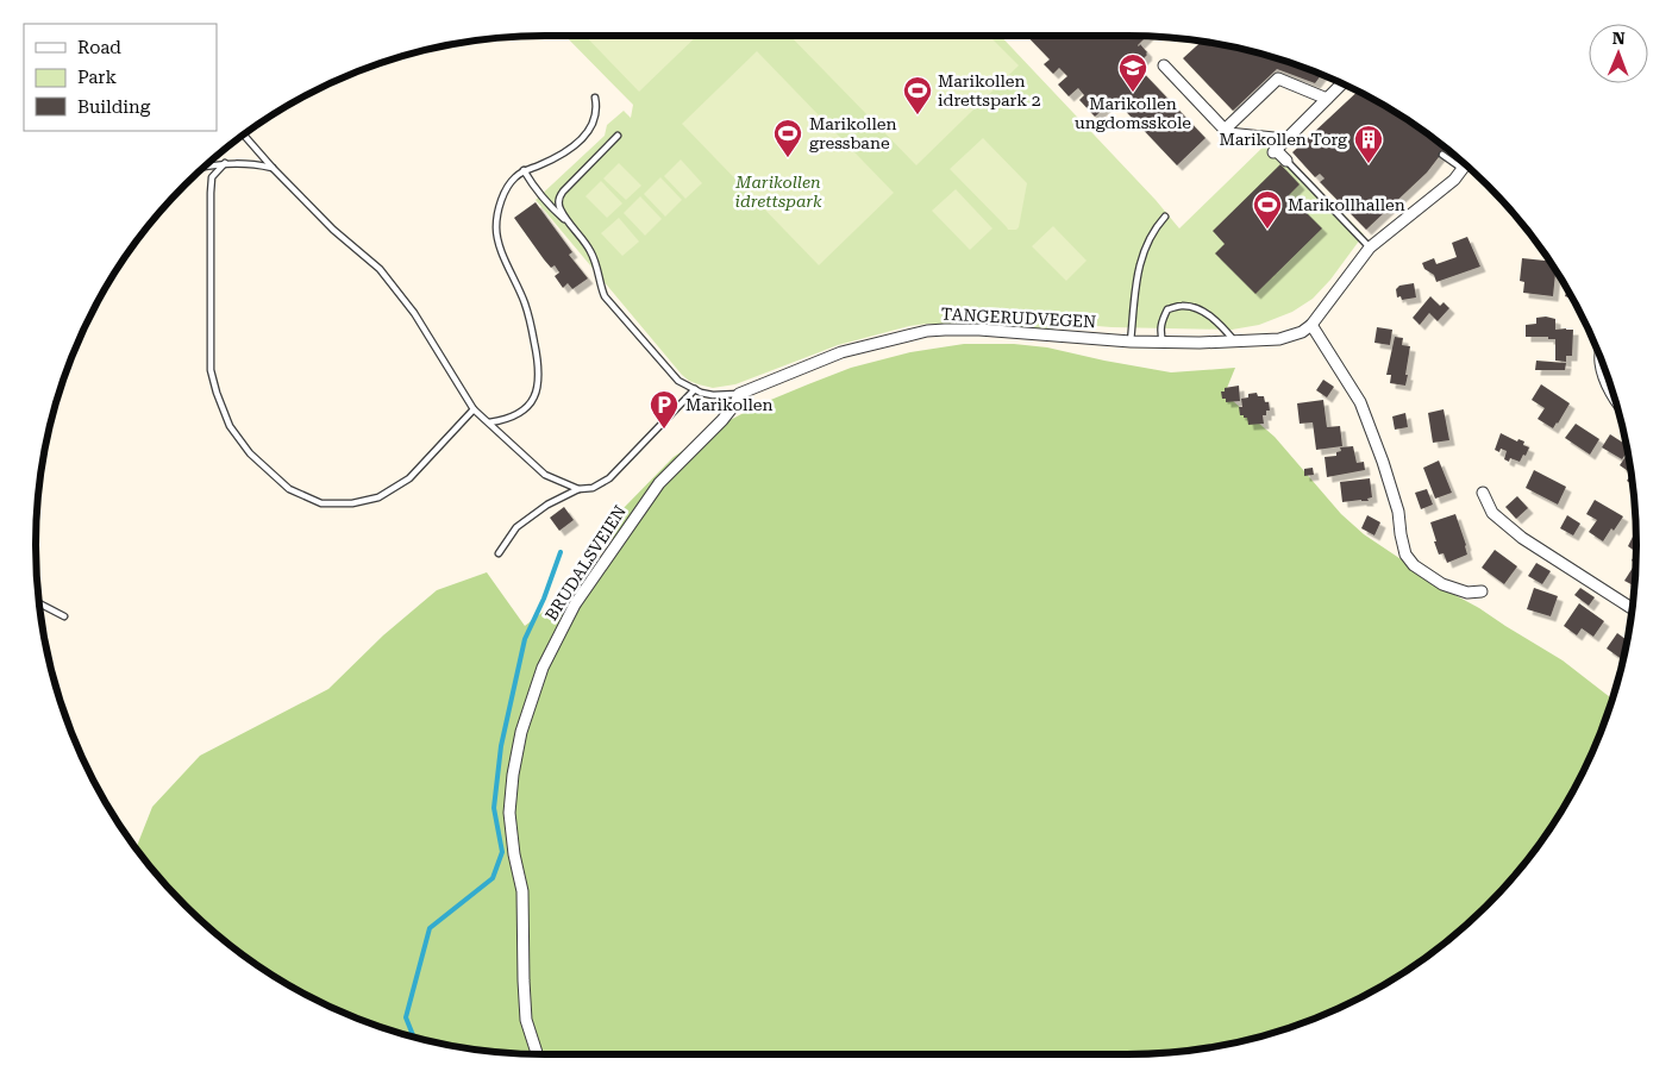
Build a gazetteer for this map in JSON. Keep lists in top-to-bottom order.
{
  "streets": {
    "street": ["TANGERUDVEGEN", "BRUDALSVEIEN"]
  },
  "crossings": [
    ["TANGERUDVEGEN", "BRUDALSVEIEN"]
  ],
  "parks": ["Marikollen idrettspark"],
  "places": {
    "school or university": ["Marikollen ungdomsskole"],
    "sports": ["Marikollen idrettspark 2", "Marikollen gressbane", "Marikollhallen"],
    "building": ["Marikollen Torg"],
    "parking": ["Marikollen"]
  },
  "legend": ["Road", "Park", "Building"],
  "north": "top"
}
